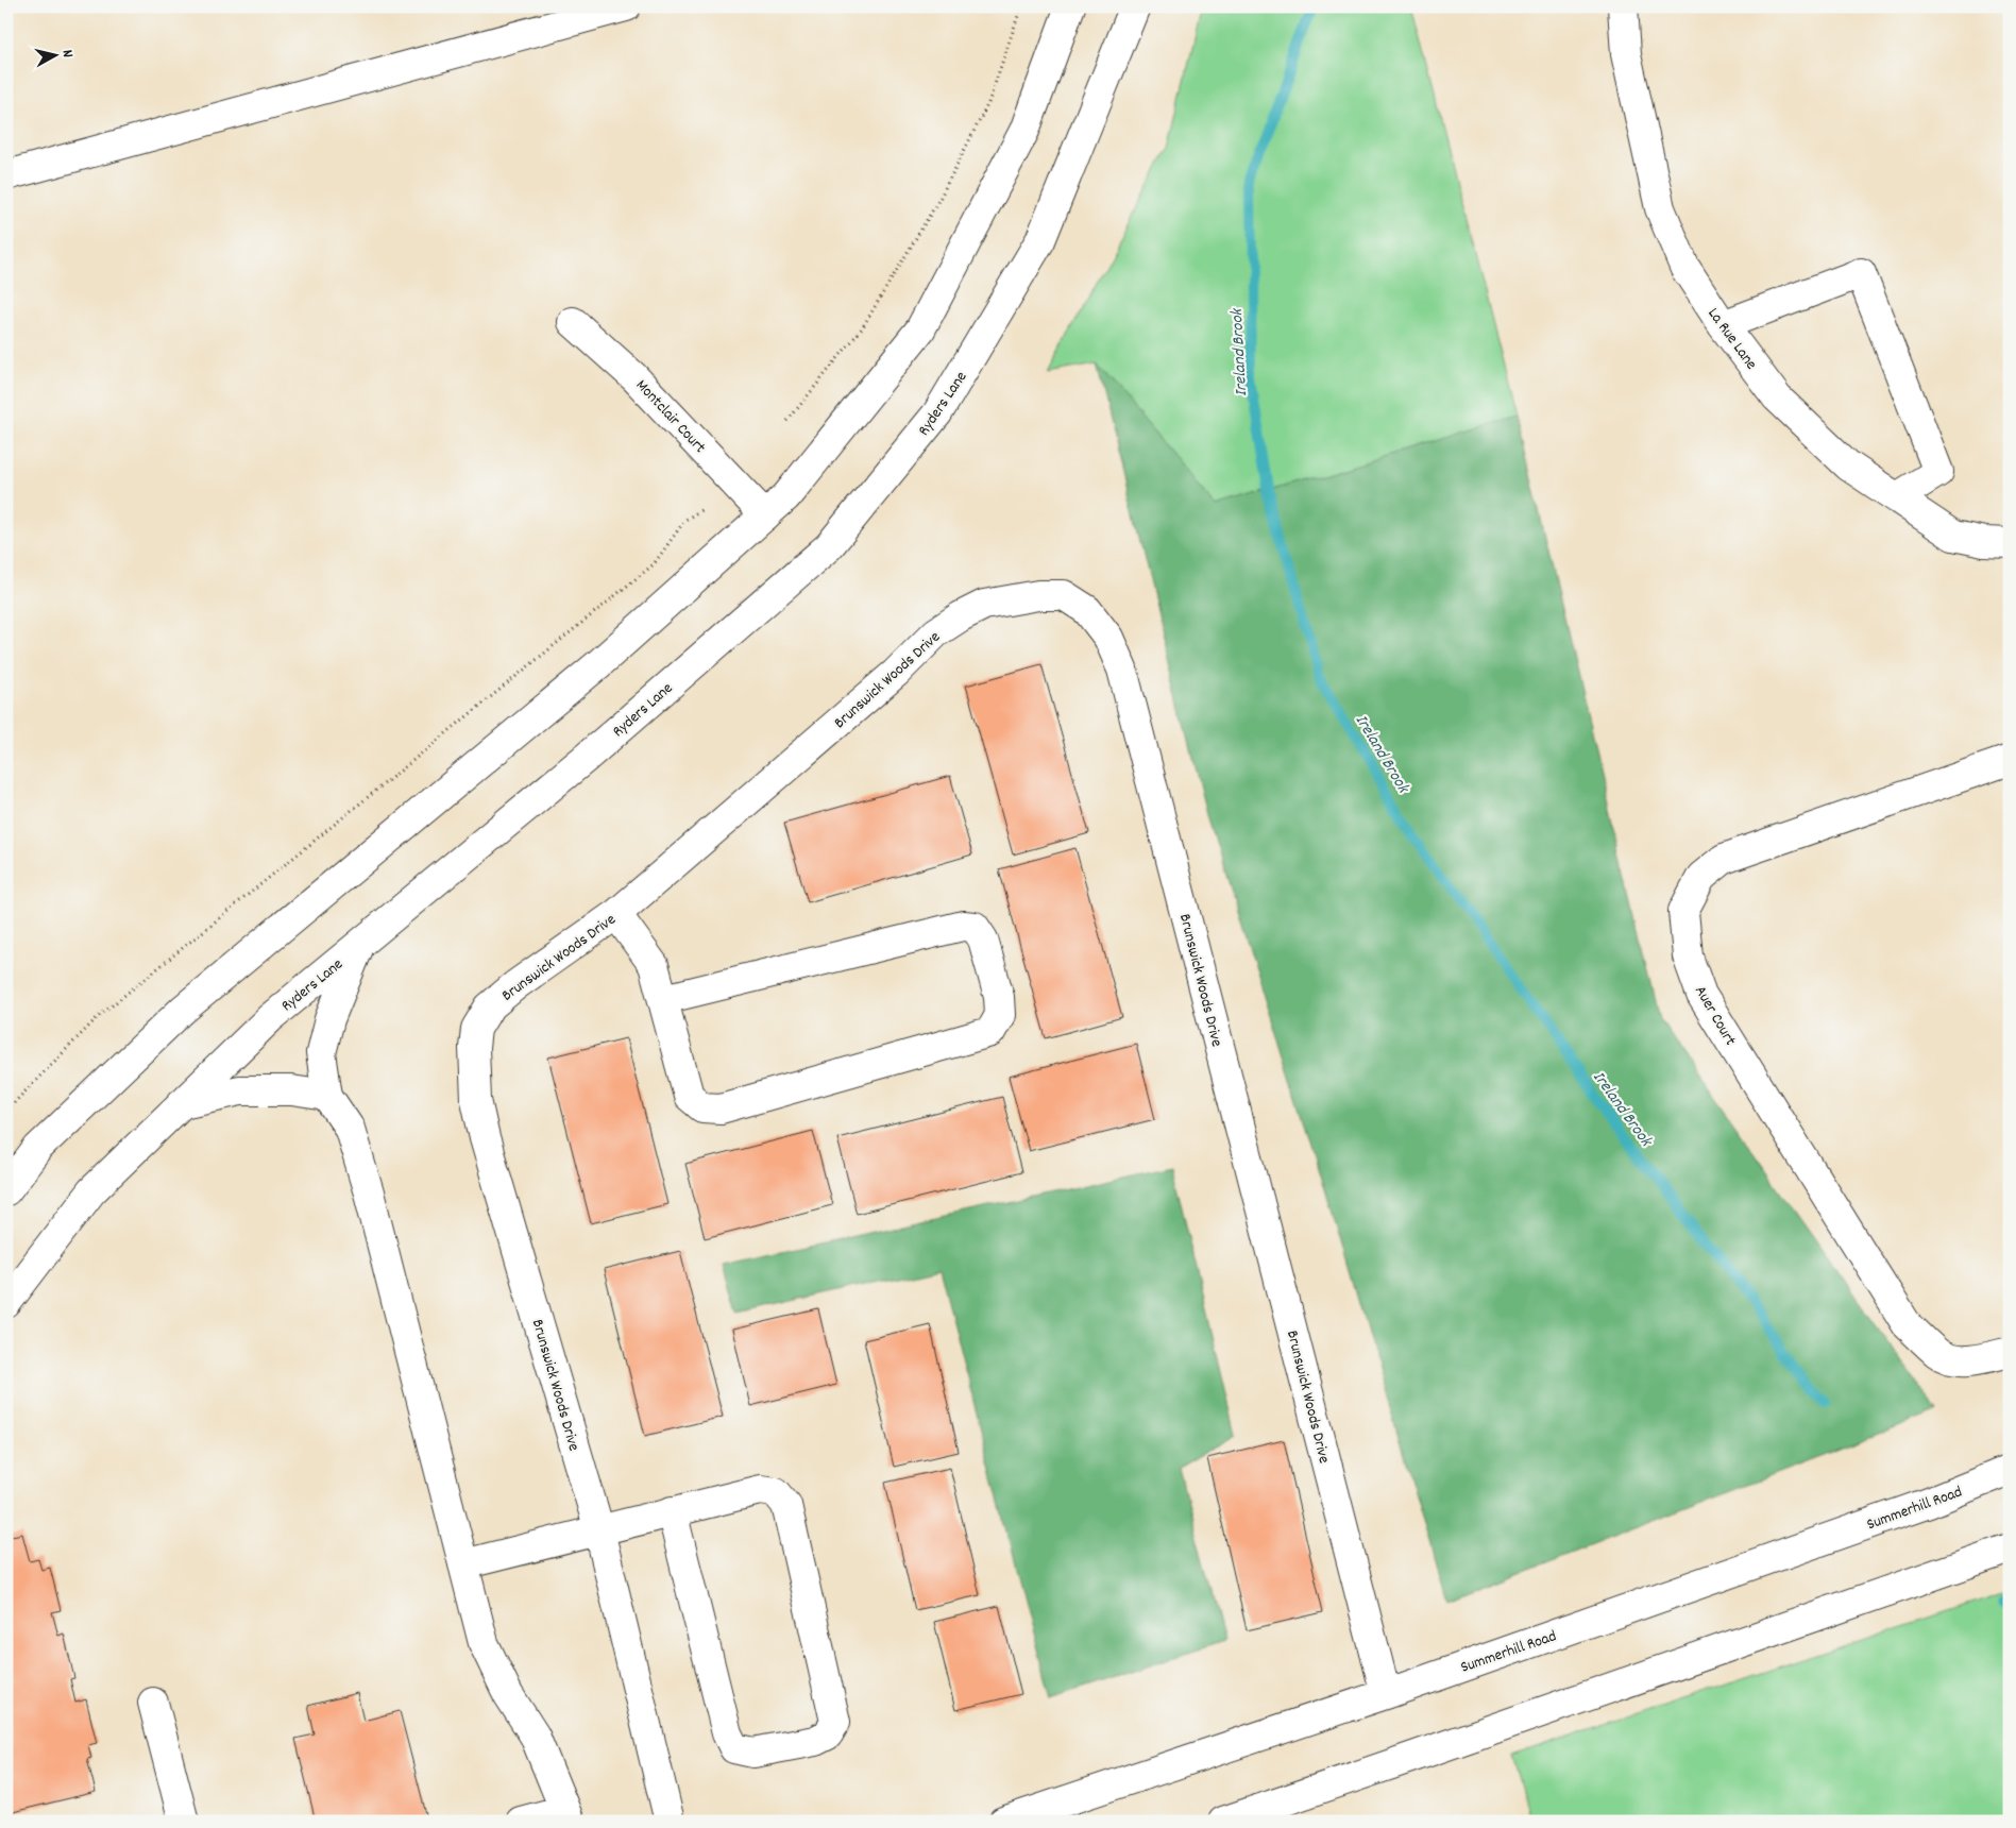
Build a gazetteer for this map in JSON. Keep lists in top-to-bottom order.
{
  "streets": {
    "street": [
      "La Rue Lane",
      "Ryders Lane",
      "Montclair Court",
      "Brunswick Woods Drive",
      "Auer Court",
      "Summerhill Road"
    ]
  },
  "crossings": [
    ["Brunswick Woods Drive", "Summerhill Road"]
  ],
  "water": ["Ireland Brook"],
  "north": "right"
}
